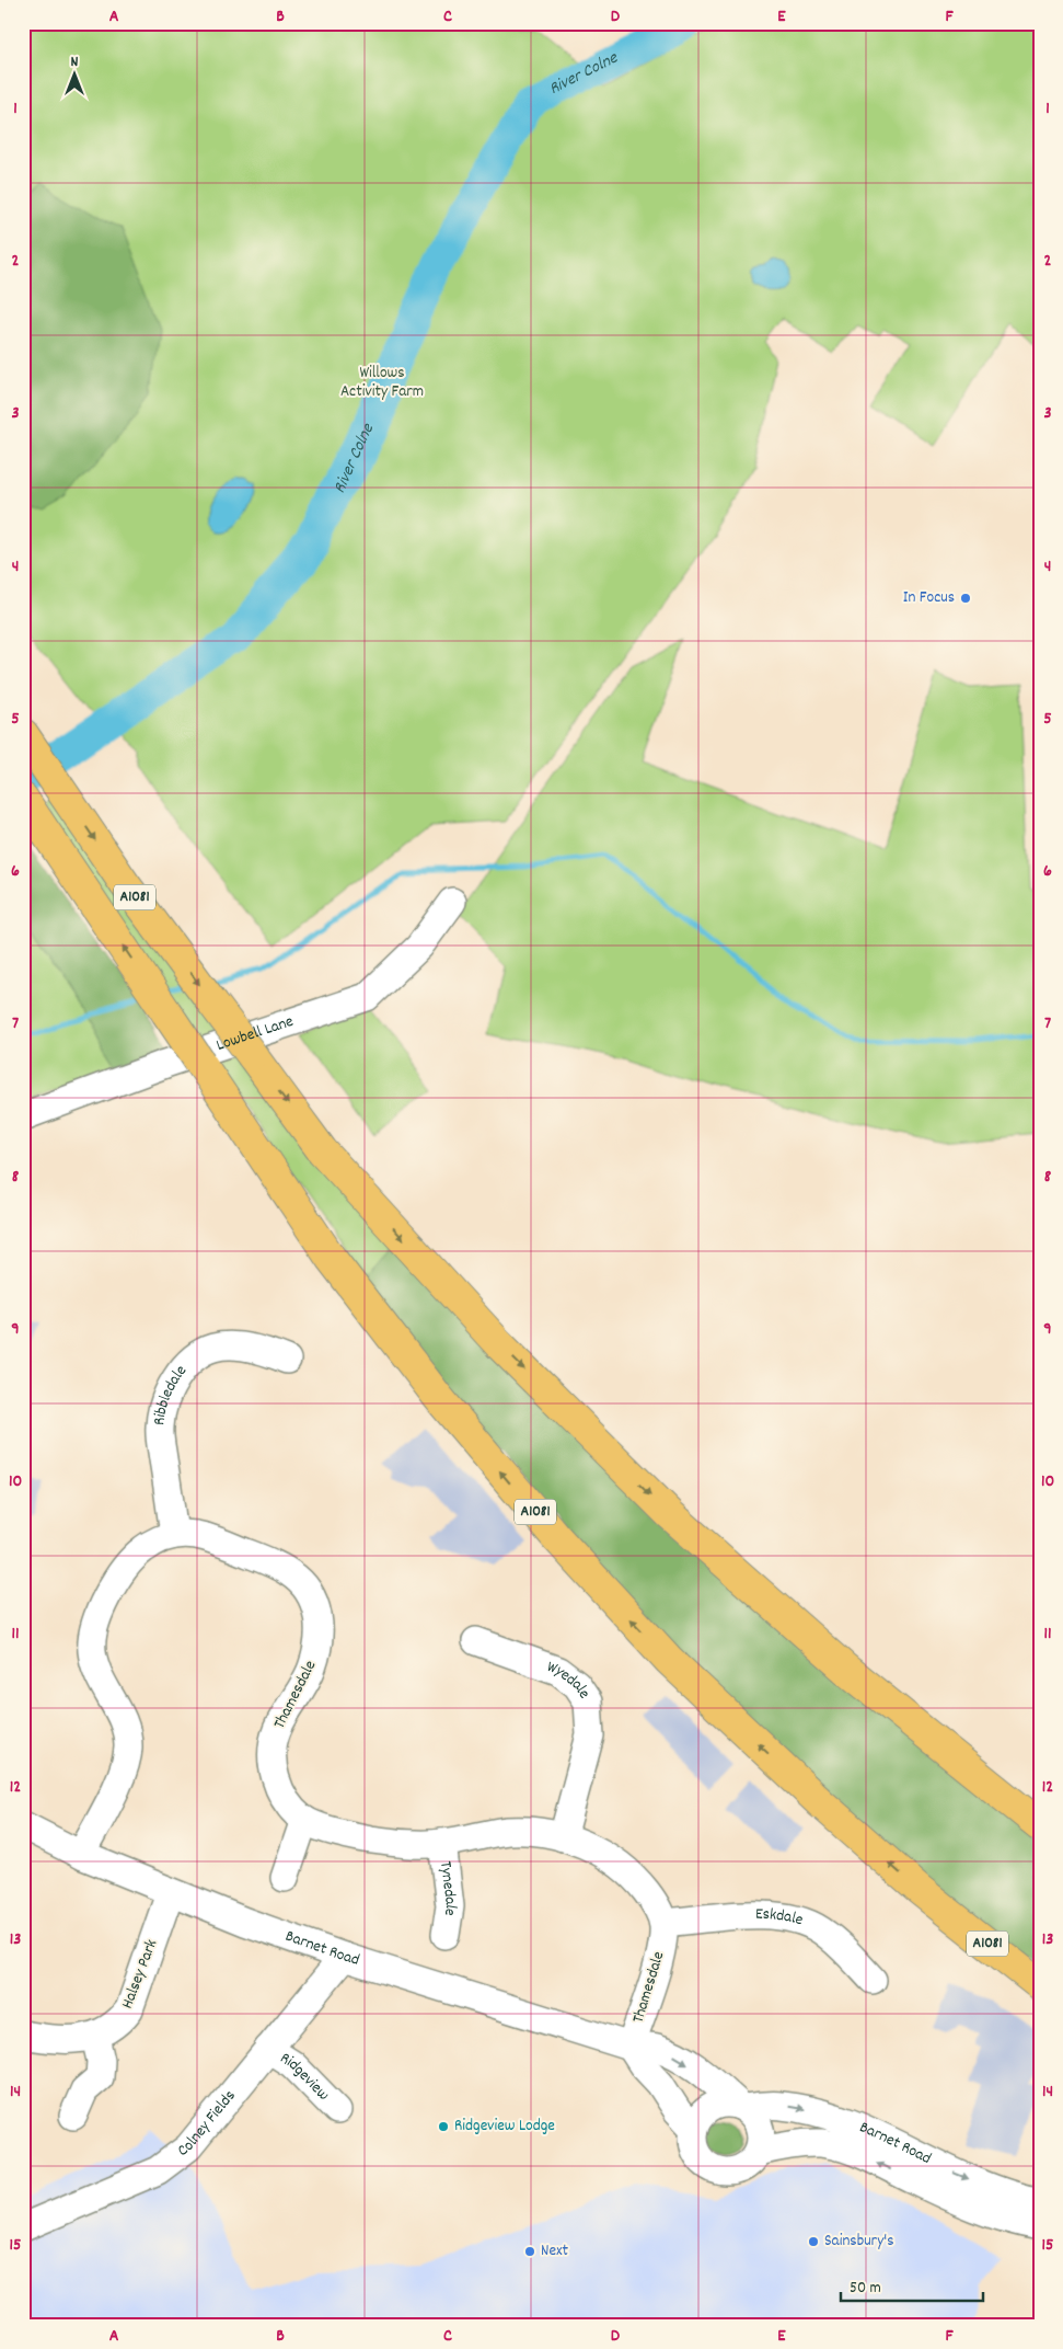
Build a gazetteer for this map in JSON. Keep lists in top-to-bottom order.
{
  "streets": {
    "main road": ["A1081"],
    "street": [
      "Lowbell Lane",
      "Ribbledale",
      "Wyedale",
      "Thamesdale",
      "Tynedale",
      "Eskdale",
      "Barnet Road",
      "Halsey Park",
      "Ridgeview",
      "Colney Fields"
    ]
  },
  "crossings": [
    ["Ribbledale", "Thamesdale"],
    ["Wyedale", "Thamesdale"],
    ["Thamesdale", "Tynedale"],
    ["Thamesdale", "Eskdale"],
    ["Thamesdale", "Barnet Road"],
    ["Barnet Road", "Halsey Park"],
    ["Barnet Road", "Colney Fields"],
    ["Ridgeview", "Colney Fields"]
  ],
  "water": ["River Colne"],
  "parks": ["Willows Activity Farm"],
  "places": [
    "In Focus",
    "Ridgeview Lodge",
    "Sainsbury's",
    "Next"
  ],
  "scale_bar": "50 m",
  "north": "top",
  "grid": {
    "columns": [
      "A",
      "B",
      "C",
      "D",
      "E",
      "F"
    ],
    "rows": [
      "1",
      "2",
      "3",
      "4",
      "5",
      "6",
      "7",
      "8",
      "9",
      "10",
      "11",
      "12",
      "13",
      "14",
      "15"
    ]
  }
}
